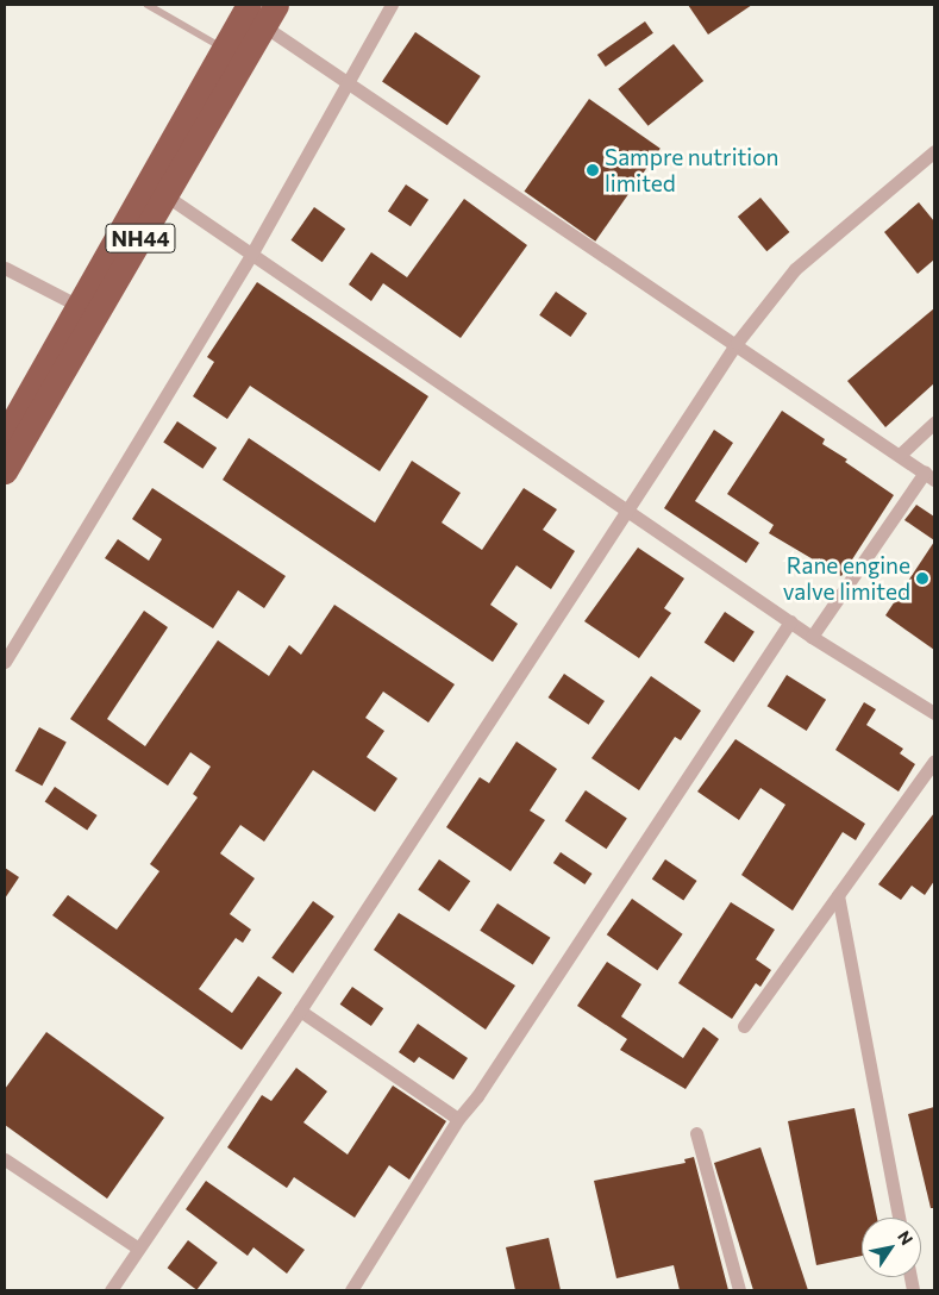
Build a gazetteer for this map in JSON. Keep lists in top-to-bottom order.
{
  "streets": {
    "highway": ["NH44"]
  },
  "places": ["Sampre nutrition limited", "Rane engine valve limited"],
  "north": "top right"
}
